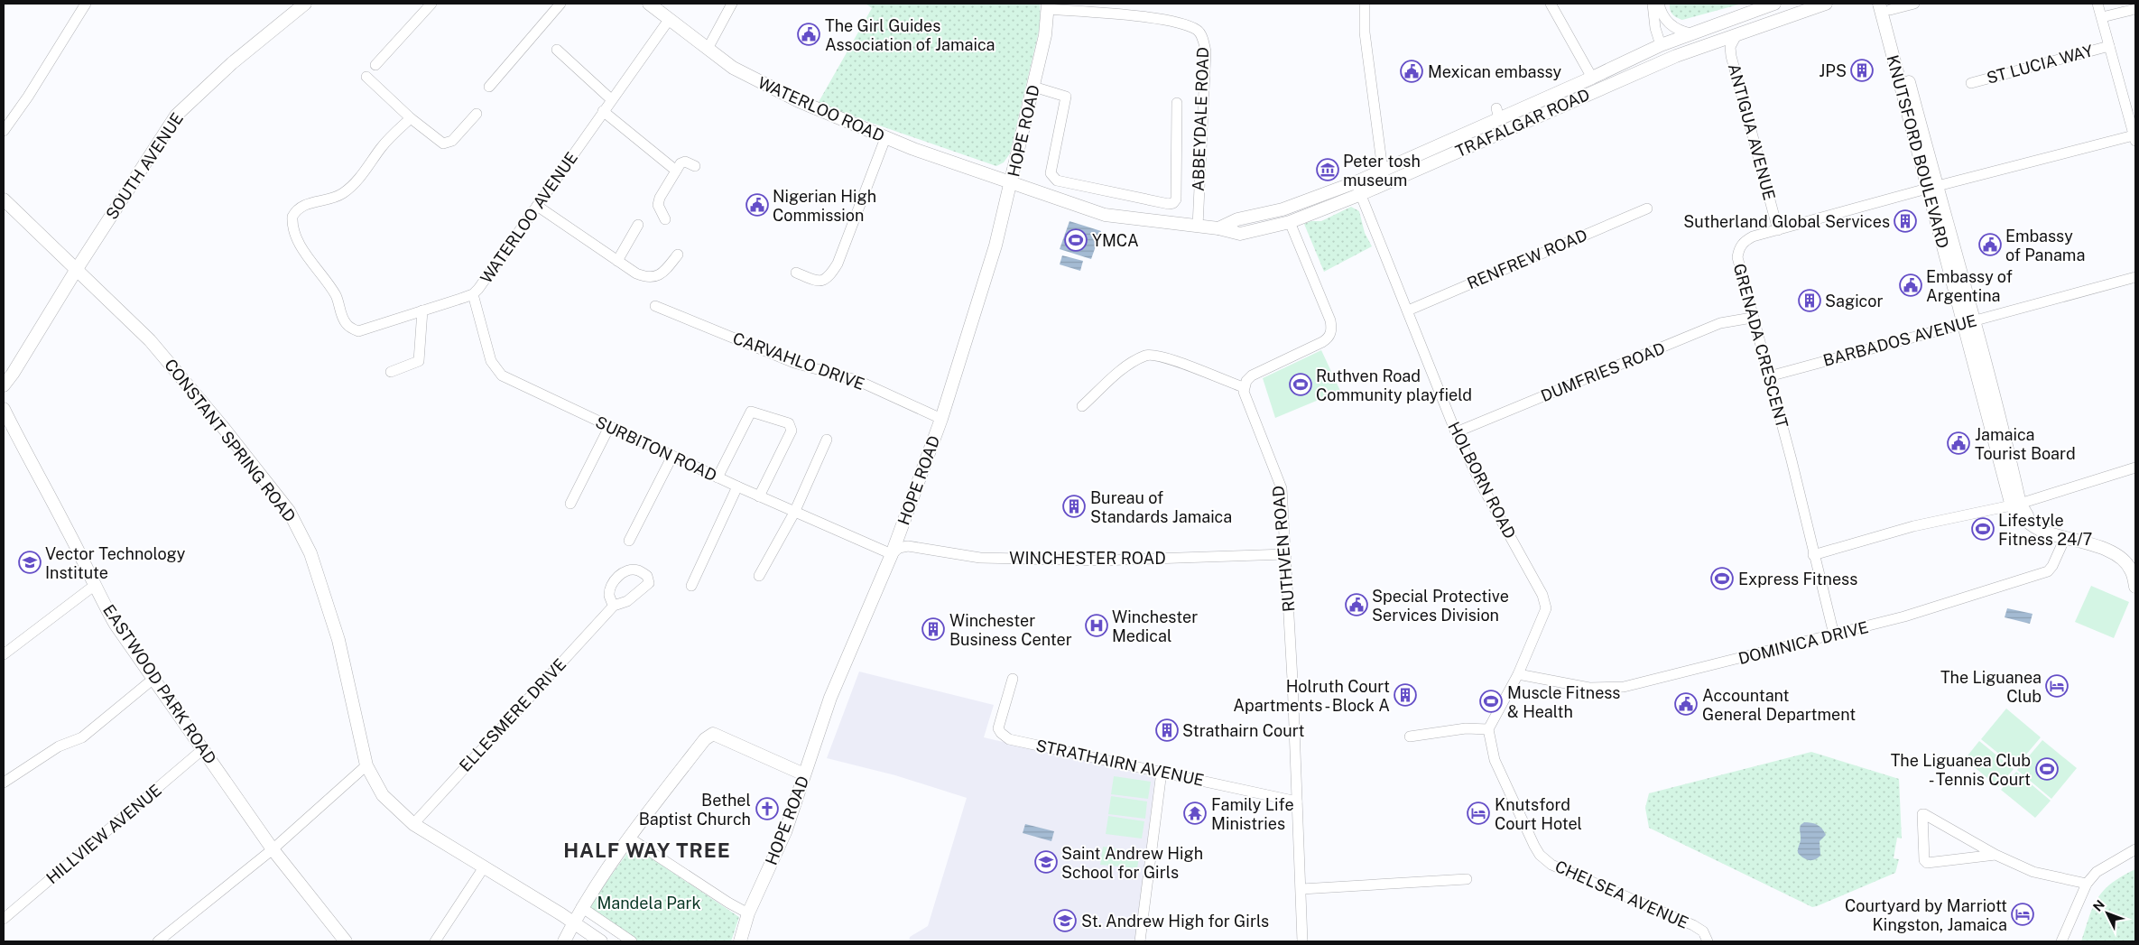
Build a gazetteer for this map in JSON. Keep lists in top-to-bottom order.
{
  "streets": {
    "main road": [
      "WATERLOO ROAD",
      "TRAFALGAR ROAD",
      "HOPE ROAD",
      "KNUTSFORD BOULEVARD",
      "SOUTH AVENUE",
      "CONSTANT SPRING ROAD",
      "EASTWOOD PARK ROAD"
    ],
    "street": [
      "ST LUCIA WAY",
      "ABBEYDALE ROAD",
      "ANTIGUA AVENUE",
      "WATERLOO AVENUE",
      "RENFREW ROAD",
      "BARBADOS AVENUE",
      "GRENADA CRESCENT",
      "CARVAHLO DRIVE",
      "DUMFRIES ROAD",
      "SURBITON ROAD",
      "HOLBORN ROAD",
      "RUTHVEN ROAD",
      "WINCHESTER ROAD",
      "DOMINICA DRIVE",
      "ELLESMERE DRIVE",
      "STRATHAIRN AVENUE",
      "HILLVIEW AVENUE",
      "CHELSEA AVENUE"
    ]
  },
  "crossings": [
    ["WATERLOO ROAD", "TRAFALGAR ROAD"],
    ["WATERLOO ROAD", "HOPE ROAD"],
    ["WATERLOO ROAD", "WATERLOO AVENUE"],
    ["ABBEYDALE ROAD", "TRAFALGAR ROAD"],
    ["ABBEYDALE ROAD", "HOPE ROAD"],
    ["TRAFALGAR ROAD", "HOPE ROAD"],
    ["TRAFALGAR ROAD", "ANTIGUA AVENUE"],
    ["TRAFALGAR ROAD", "HOLBORN ROAD"],
    ["HOPE ROAD", "CARVAHLO DRIVE"],
    ["HOPE ROAD", "SURBITON ROAD"],
    ["HOPE ROAD", "WINCHESTER ROAD"],
    ["ANTIGUA AVENUE", "GRENADA CRESCENT"],
    ["KNUTSFORD BOULEVARD", "BARBADOS AVENUE"],
    ["KNUTSFORD BOULEVARD", "GRENADA CRESCENT"],
    ["SOUTH AVENUE", "CONSTANT SPRING ROAD"],
    ["WATERLOO AVENUE", "SURBITON ROAD"],
    ["RENFREW ROAD", "HOLBORN ROAD"],
    ["BARBADOS AVENUE", "GRENADA CRESCENT"],
    ["GRENADA CRESCENT", "DUMFRIES ROAD"],
    ["GRENADA CRESCENT", "DOMINICA DRIVE"],
    ["DUMFRIES ROAD", "HOLBORN ROAD"],
    ["CONSTANT SPRING ROAD", "ELLESMERE DRIVE"],
    ["SURBITON ROAD", "WINCHESTER ROAD"],
    ["HOLBORN ROAD", "DOMINICA DRIVE"],
    ["RUTHVEN ROAD", "WINCHESTER ROAD"],
    ["RUTHVEN ROAD", "STRATHAIRN AVENUE"],
    ["EASTWOOD PARK ROAD", "HILLVIEW AVENUE"]
  ],
  "districts": ["HALF WAY TREE"],
  "parks": ["Mandela Park"],
  "places": {
    "public building": [
      "The Girl Guides Association of Jamaica",
      "Mexican embassy",
      "Nigerian High Commission",
      "Embassy of Panama",
      "Embassy of Argentina",
      "Jamaica Tourist Board",
      "Special Protective Services Division",
      "Accountant General Department"
    ],
    "building": [
      "JPS",
      "Sutherland Global Services",
      "Sagicor",
      "Bureau of Standards Jamaica",
      "Winchester Business Center",
      "Holruth Court Apartments - Block A",
      "Strathairn Court"
    ],
    "museum": ["Peter tosh museum"],
    "sports": [
      "YMCA",
      "Ruthven Road Community playfield",
      "Lifestyle Fitness 24/7",
      "Express Fitness",
      "Muscle Fitness & Health",
      "The Liguanea Club - Tennis Court"
    ],
    "school or university": ["Vector Technology Institute", "Saint Andrew High School for Girls", "St. Andrew High for Girls"],
    "hospital": ["Winchester Medical"],
    "hotel": ["The Liguanea Club", "Knutsford Court Hotel", "Courtyard by Marriott Kingston, Jamaica"],
    "church": ["Bethel Baptist Church"],
    "temple": ["Family Life Ministries"]
  },
  "north": "top left"
}
